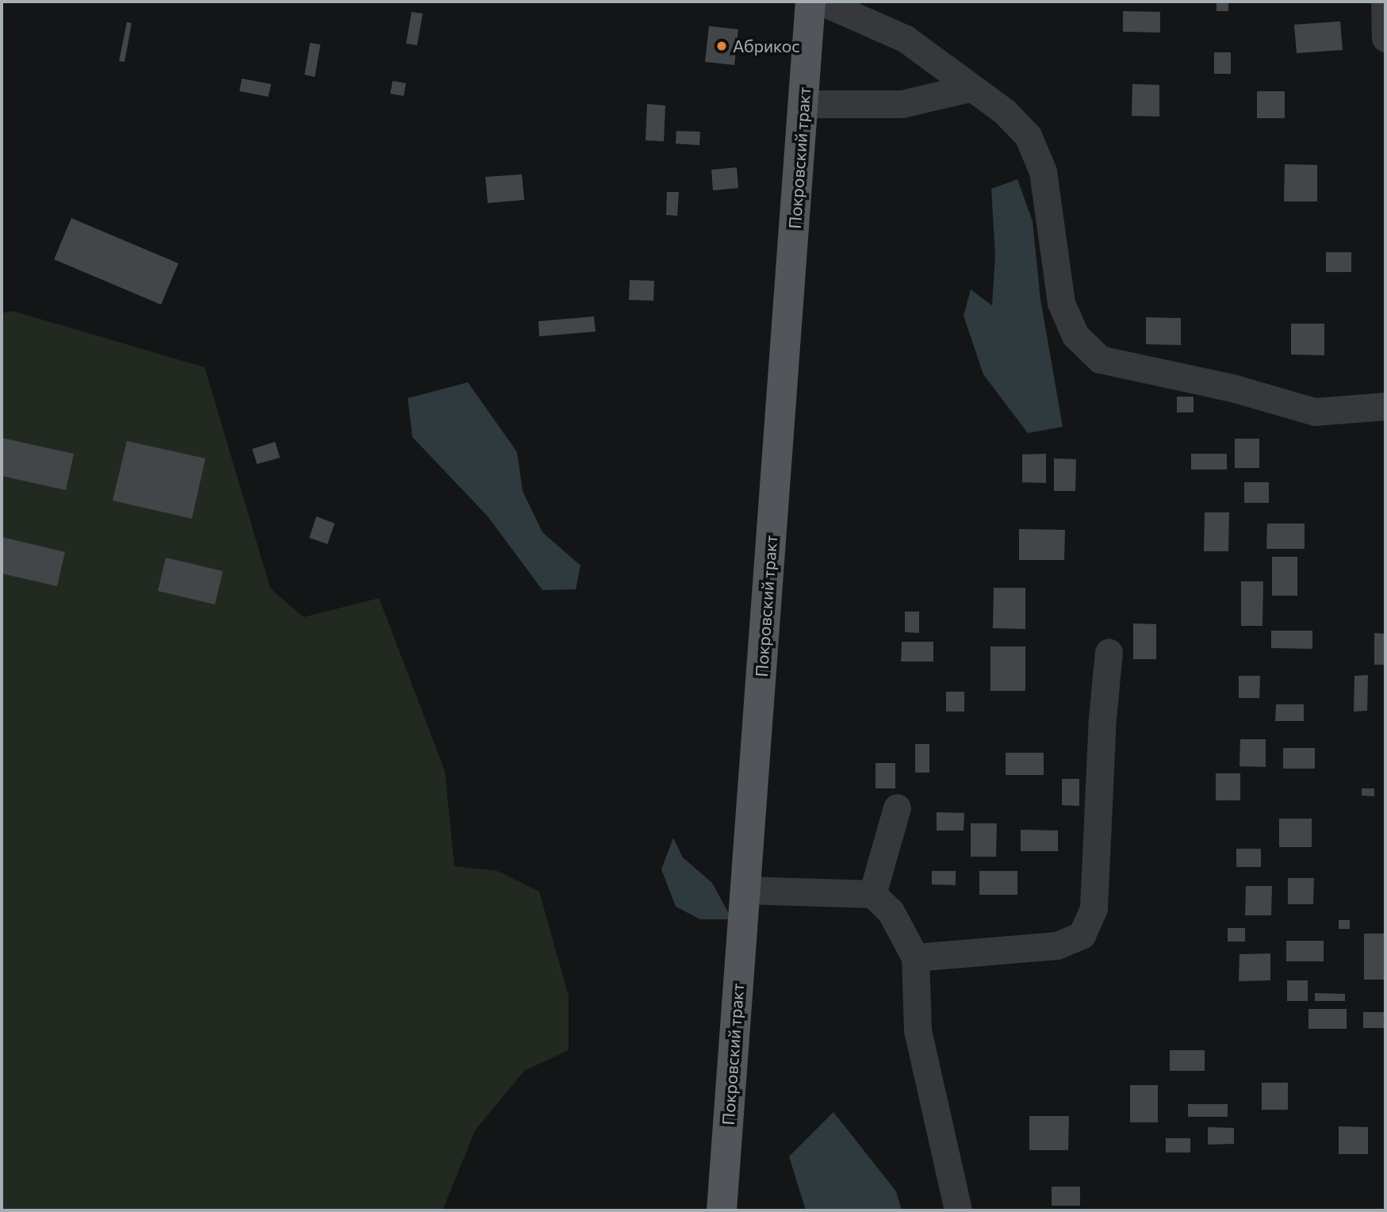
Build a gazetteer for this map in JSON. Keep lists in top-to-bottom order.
{
  "streets": {
    "main road": ["Покровский тракт"]
  },
  "places": ["Абрикос"]
}
